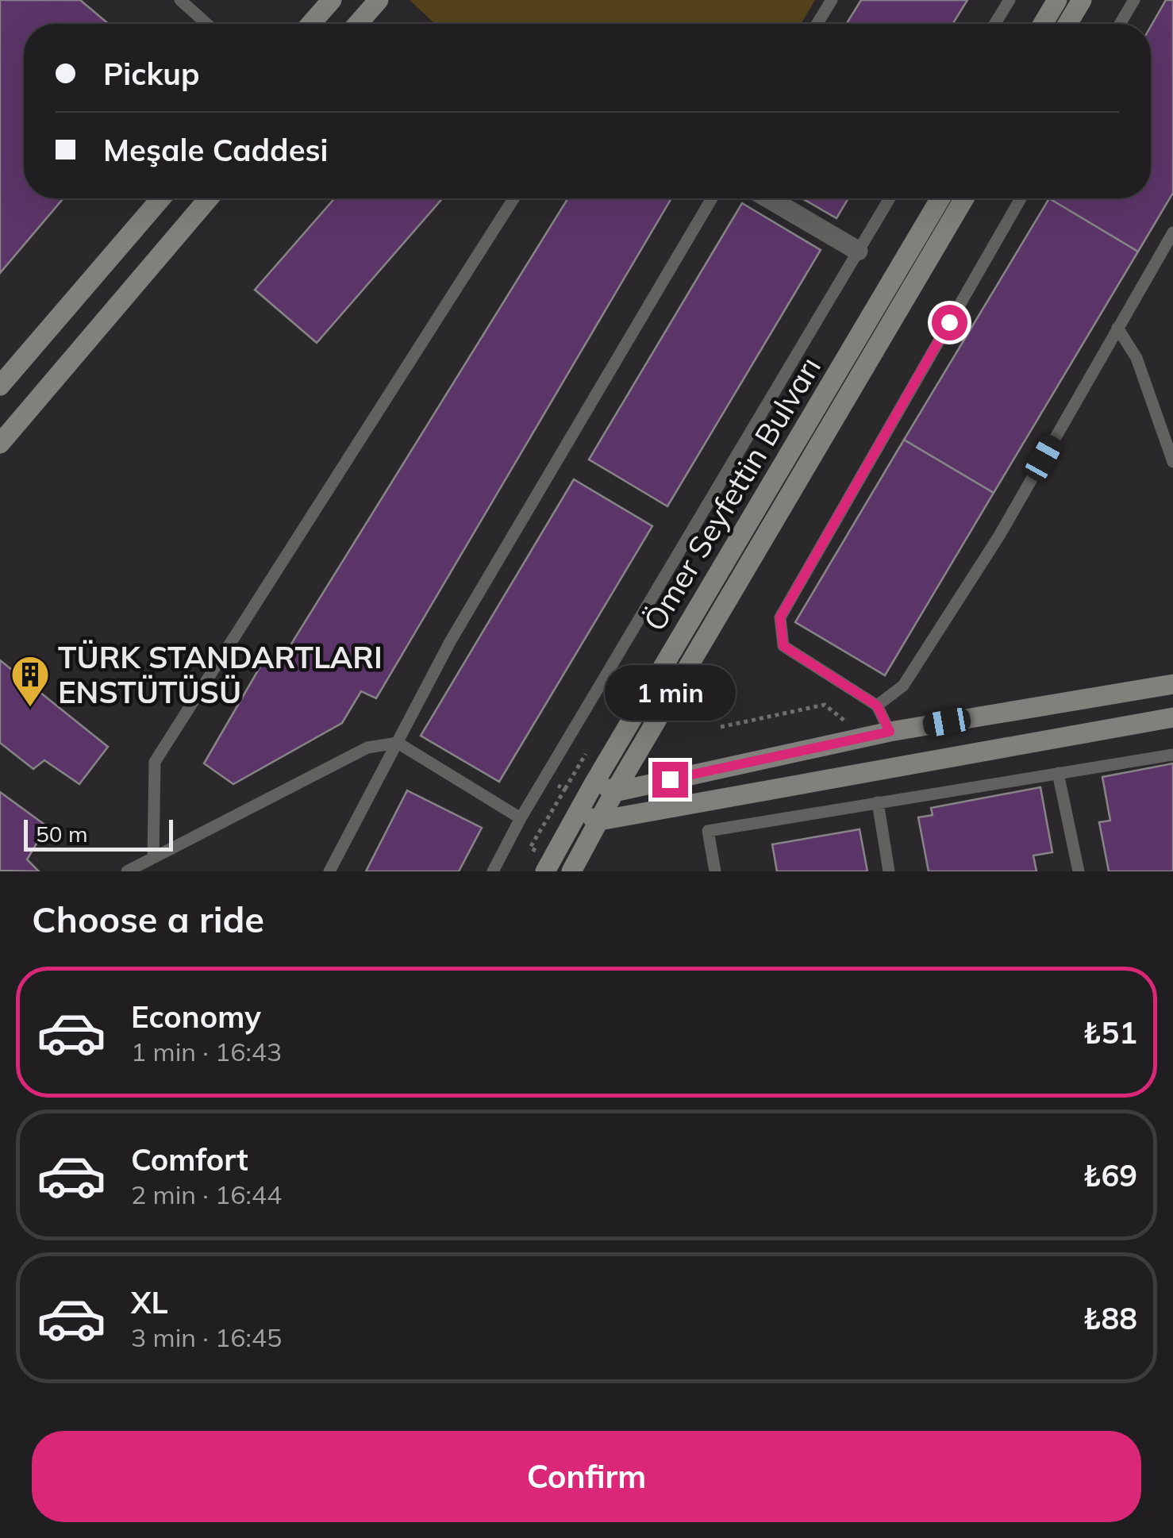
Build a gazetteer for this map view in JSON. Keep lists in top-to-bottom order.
{
  "streets": {
    "street": ["Ömer Seyfettin Bulvarı"]
  },
  "places": {
    "building": ["TÜRK STANDARTLARI ENSTÜTÜSÜ"]
  },
  "scale_bar": "50 m",
  "page": {
    "banner": ["Pickup", "Meşale Caddesi"],
    "bubble": "1 min",
    "scale": "50 m",
    "heading": "Choose a ride",
    "list": [
      {
        "name": "Economy",
        "note": "1 min · 16:43",
        "value": "₺51"
      },
      {
        "name": "Comfort",
        "note": "2 min · 16:44",
        "value": "₺69"
      },
      {
        "name": "XL",
        "note": "3 min · 16:45",
        "value": "₺88"
      }
    ],
    "buttons": "Confirm"
  }
}
